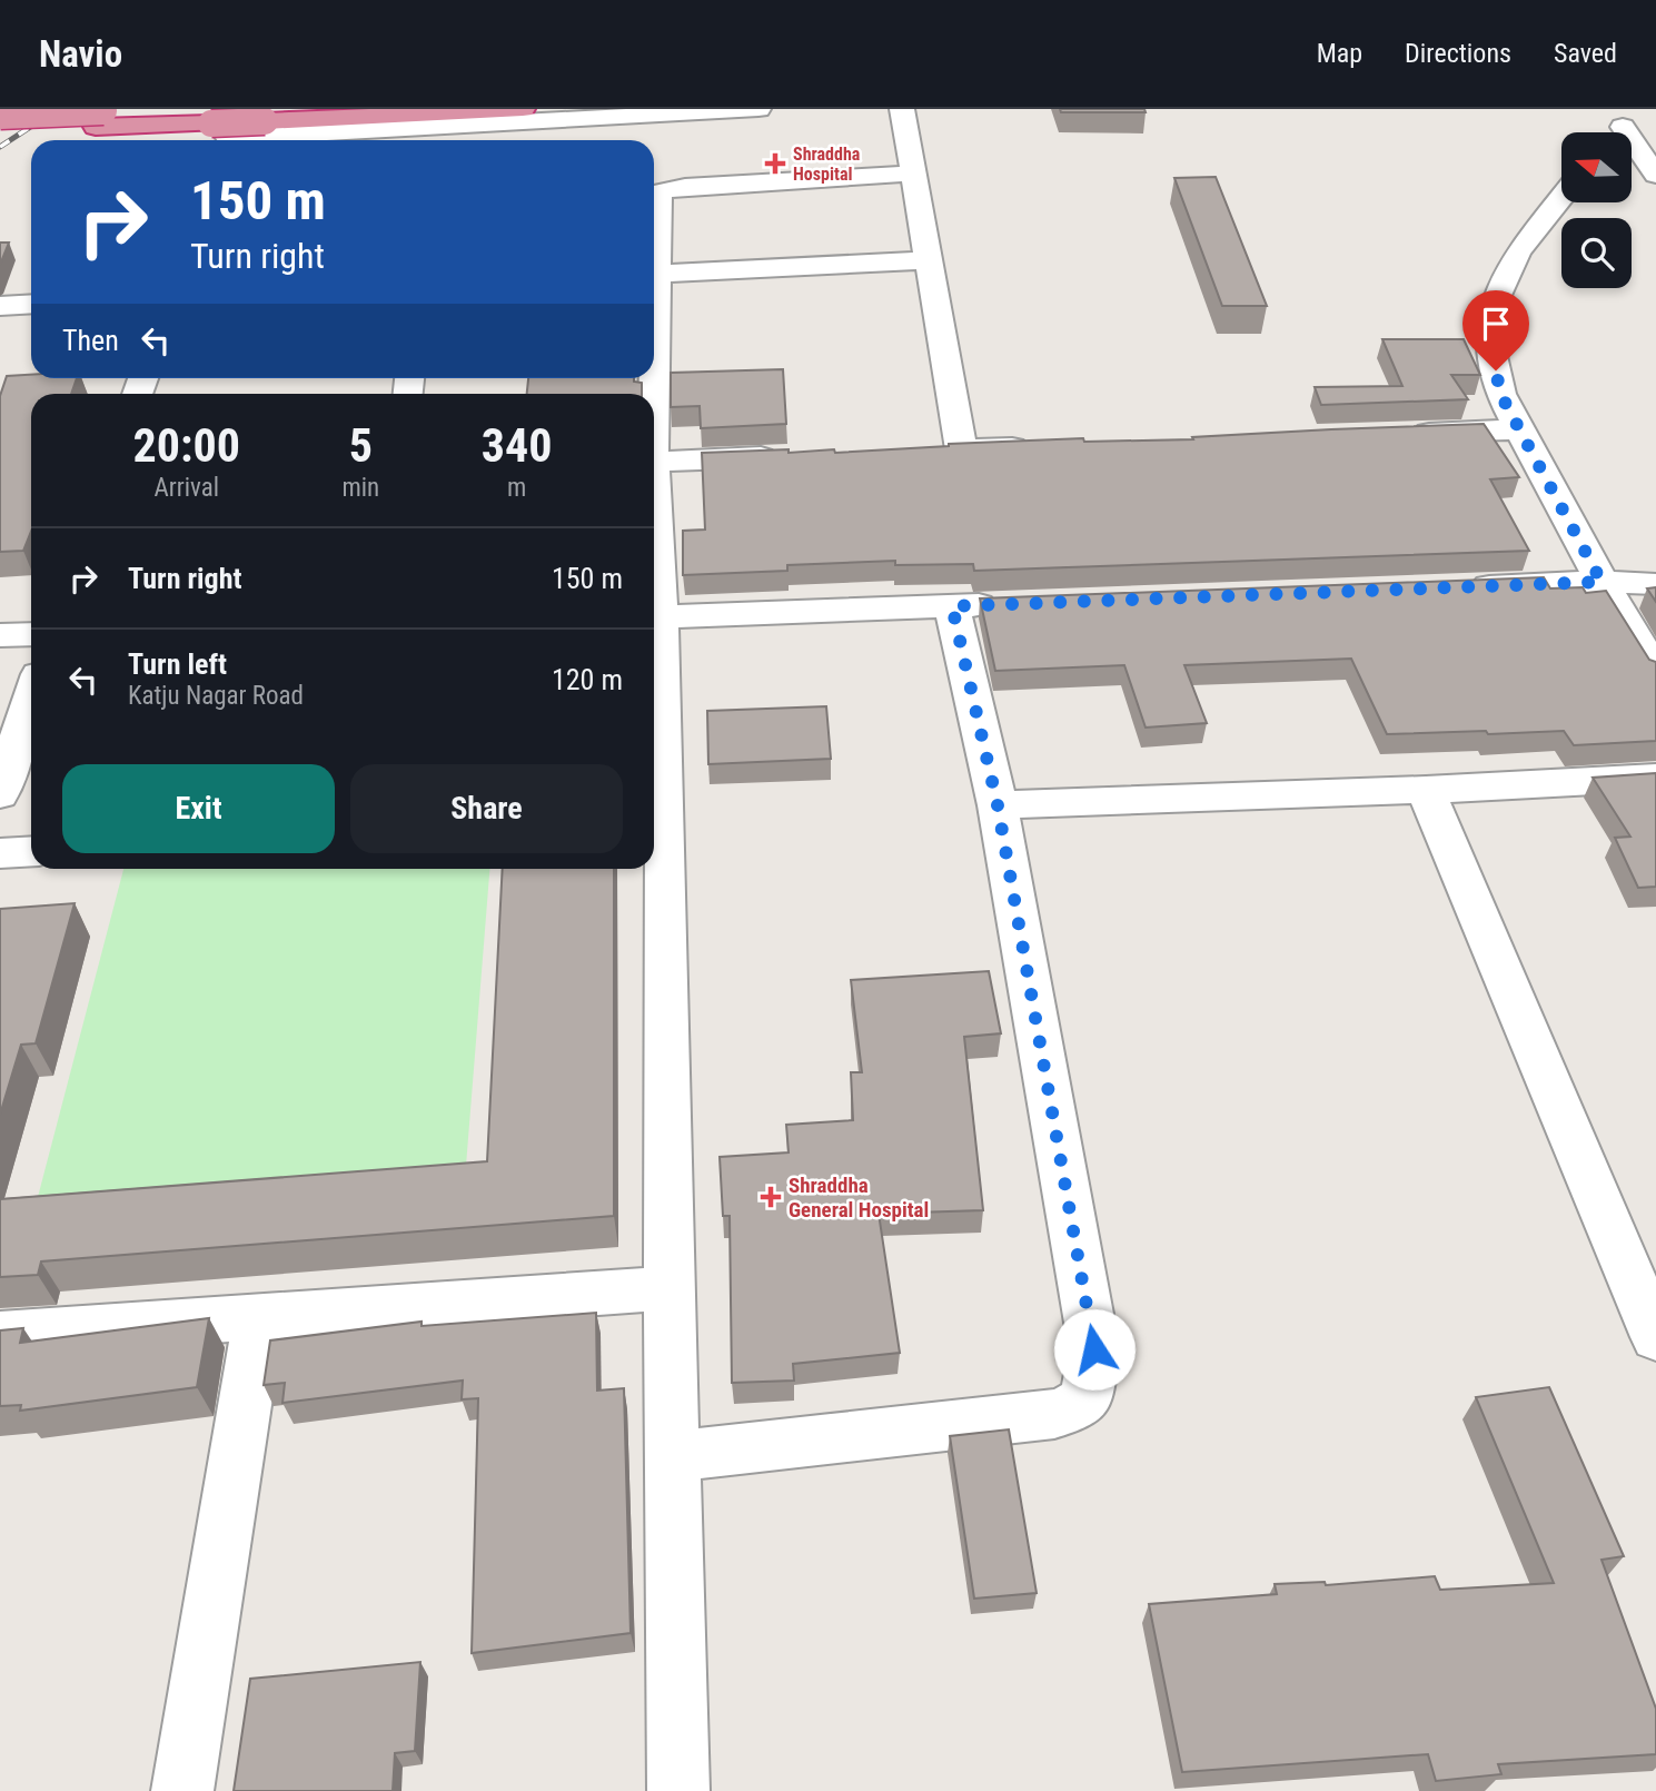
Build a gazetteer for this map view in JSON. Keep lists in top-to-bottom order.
{
  "places": {
    "health": ["Shraddha Hospital", "Shraddha General Hospital"]
  },
  "north": "left",
  "page": {
    "header": "Navio",
    "nav": ["Map", "Directions", "Saved"],
    "turn": ["150 m", "Turn right"],
    "then": "Then",
    "eta": [
      "20:00",
      "Arrival",
      "5",
      "min",
      "340",
      "m"
    ],
    "list": [
      {
        "name": "Turn right",
        "value": "150 m"
      },
      {
        "name": "Turn left",
        "note": "Katju Nagar Road",
        "value": "120 m"
      }
    ],
    "buttons": ["Exit", "Share"]
  }
}
